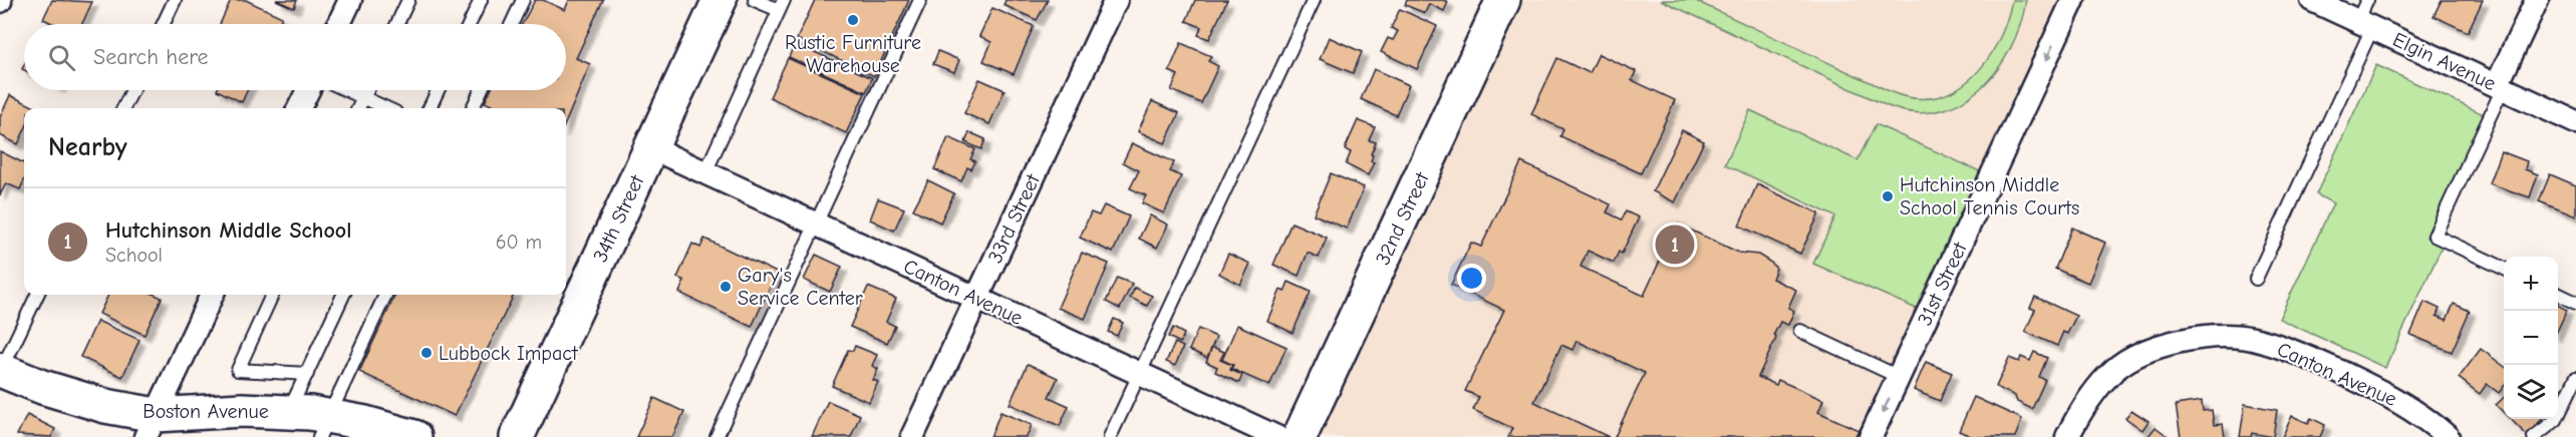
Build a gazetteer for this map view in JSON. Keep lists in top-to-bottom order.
{
  "streets": {
    "street": [
      "Elgin Avenue",
      "34th Street",
      "33rd Street",
      "32nd Street",
      "31st Street",
      "Canton Avenue",
      "Boston Avenue"
    ]
  },
  "crossings": [
    ["34th Street", "Canton Avenue"],
    ["33rd Street", "Canton Avenue"]
  ],
  "one_way": ["31st Street"],
  "places": [
    "Rustic Furniture Warehouse",
    "Hutchinson Middle School Tennis Courts",
    "Gary's Service Center",
    "Lubbock Impact"
  ],
  "page": {
    "search": "Search here",
    "heading": "Nearby",
    "list": [
      {
        "mark": "1",
        "name": "Hutchinson Middle School",
        "note": "School",
        "value": "60 m"
      }
    ],
    "pins": "1",
    "map_buttons": ["+", "−"]
  }
}
